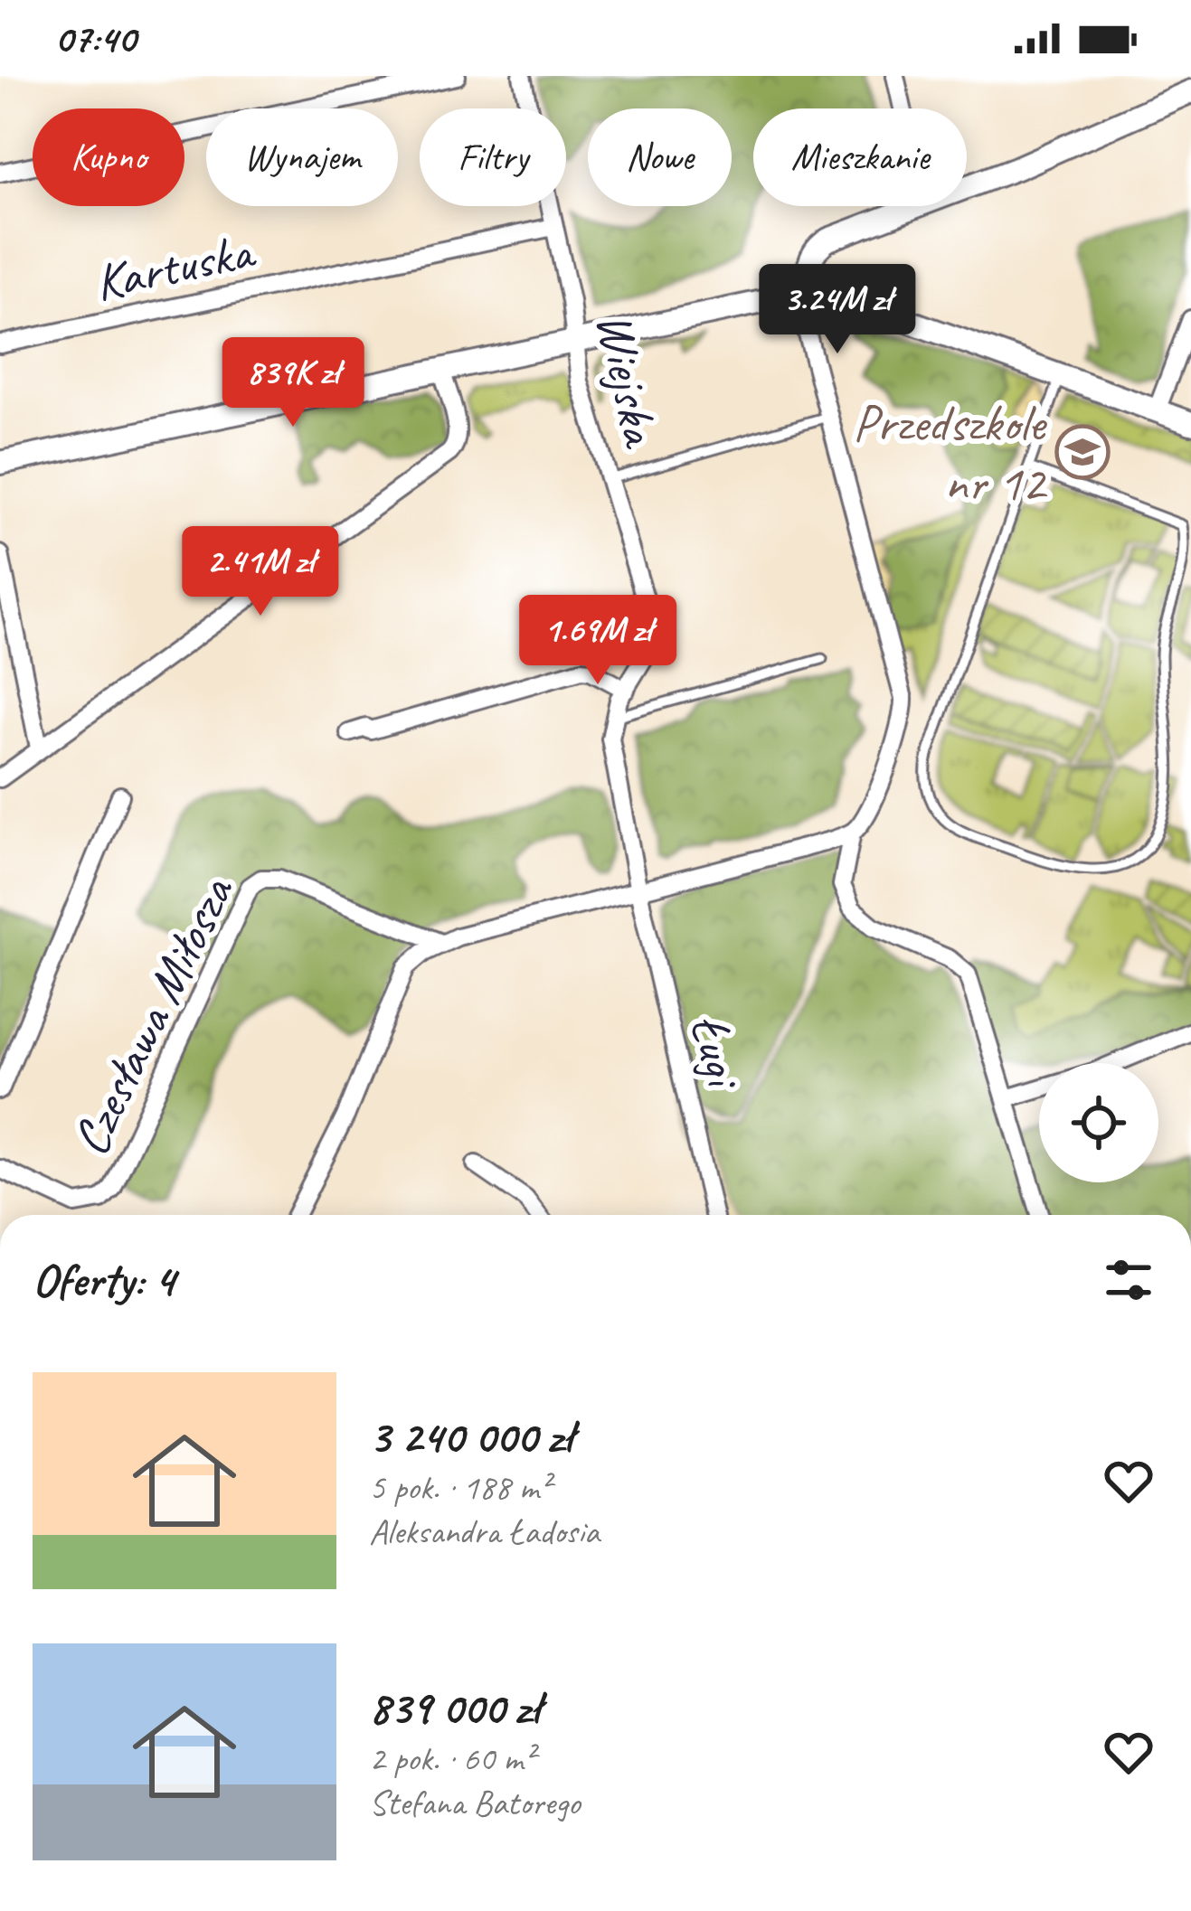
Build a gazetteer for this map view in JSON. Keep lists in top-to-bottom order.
{
  "streets": {
    "street": [
      "Kartuska",
      "Wiejska",
      "Czesława Miłosza",
      "Ługi"
    ]
  },
  "crossings": [
    ["Kartuska", "Wiejska"],
    ["Wiejska", "Ługi"]
  ],
  "places": {
    "school or university": ["Przedszkole nr 12"]
  },
  "page": {
    "status": "07:40",
    "chip": [
      "Kupno",
      "Wynajem",
      "Filtry",
      "Nowe",
      "Mieszkanie"
    ],
    "price": [
      "3.24M zł",
      "839K zł",
      "2.41M zł",
      "1.69M zł"
    ],
    "heading": "Oferty: 4",
    "list": [
      {
        "name": "3 240 000 zł",
        "note": "5 pok. · 188 m² · Aleksandra Ładosia"
      },
      {
        "name": "839 000 zł",
        "note": "2 pok. · 60 m² · Stefana Batorego"
      }
    ]
  }
}
